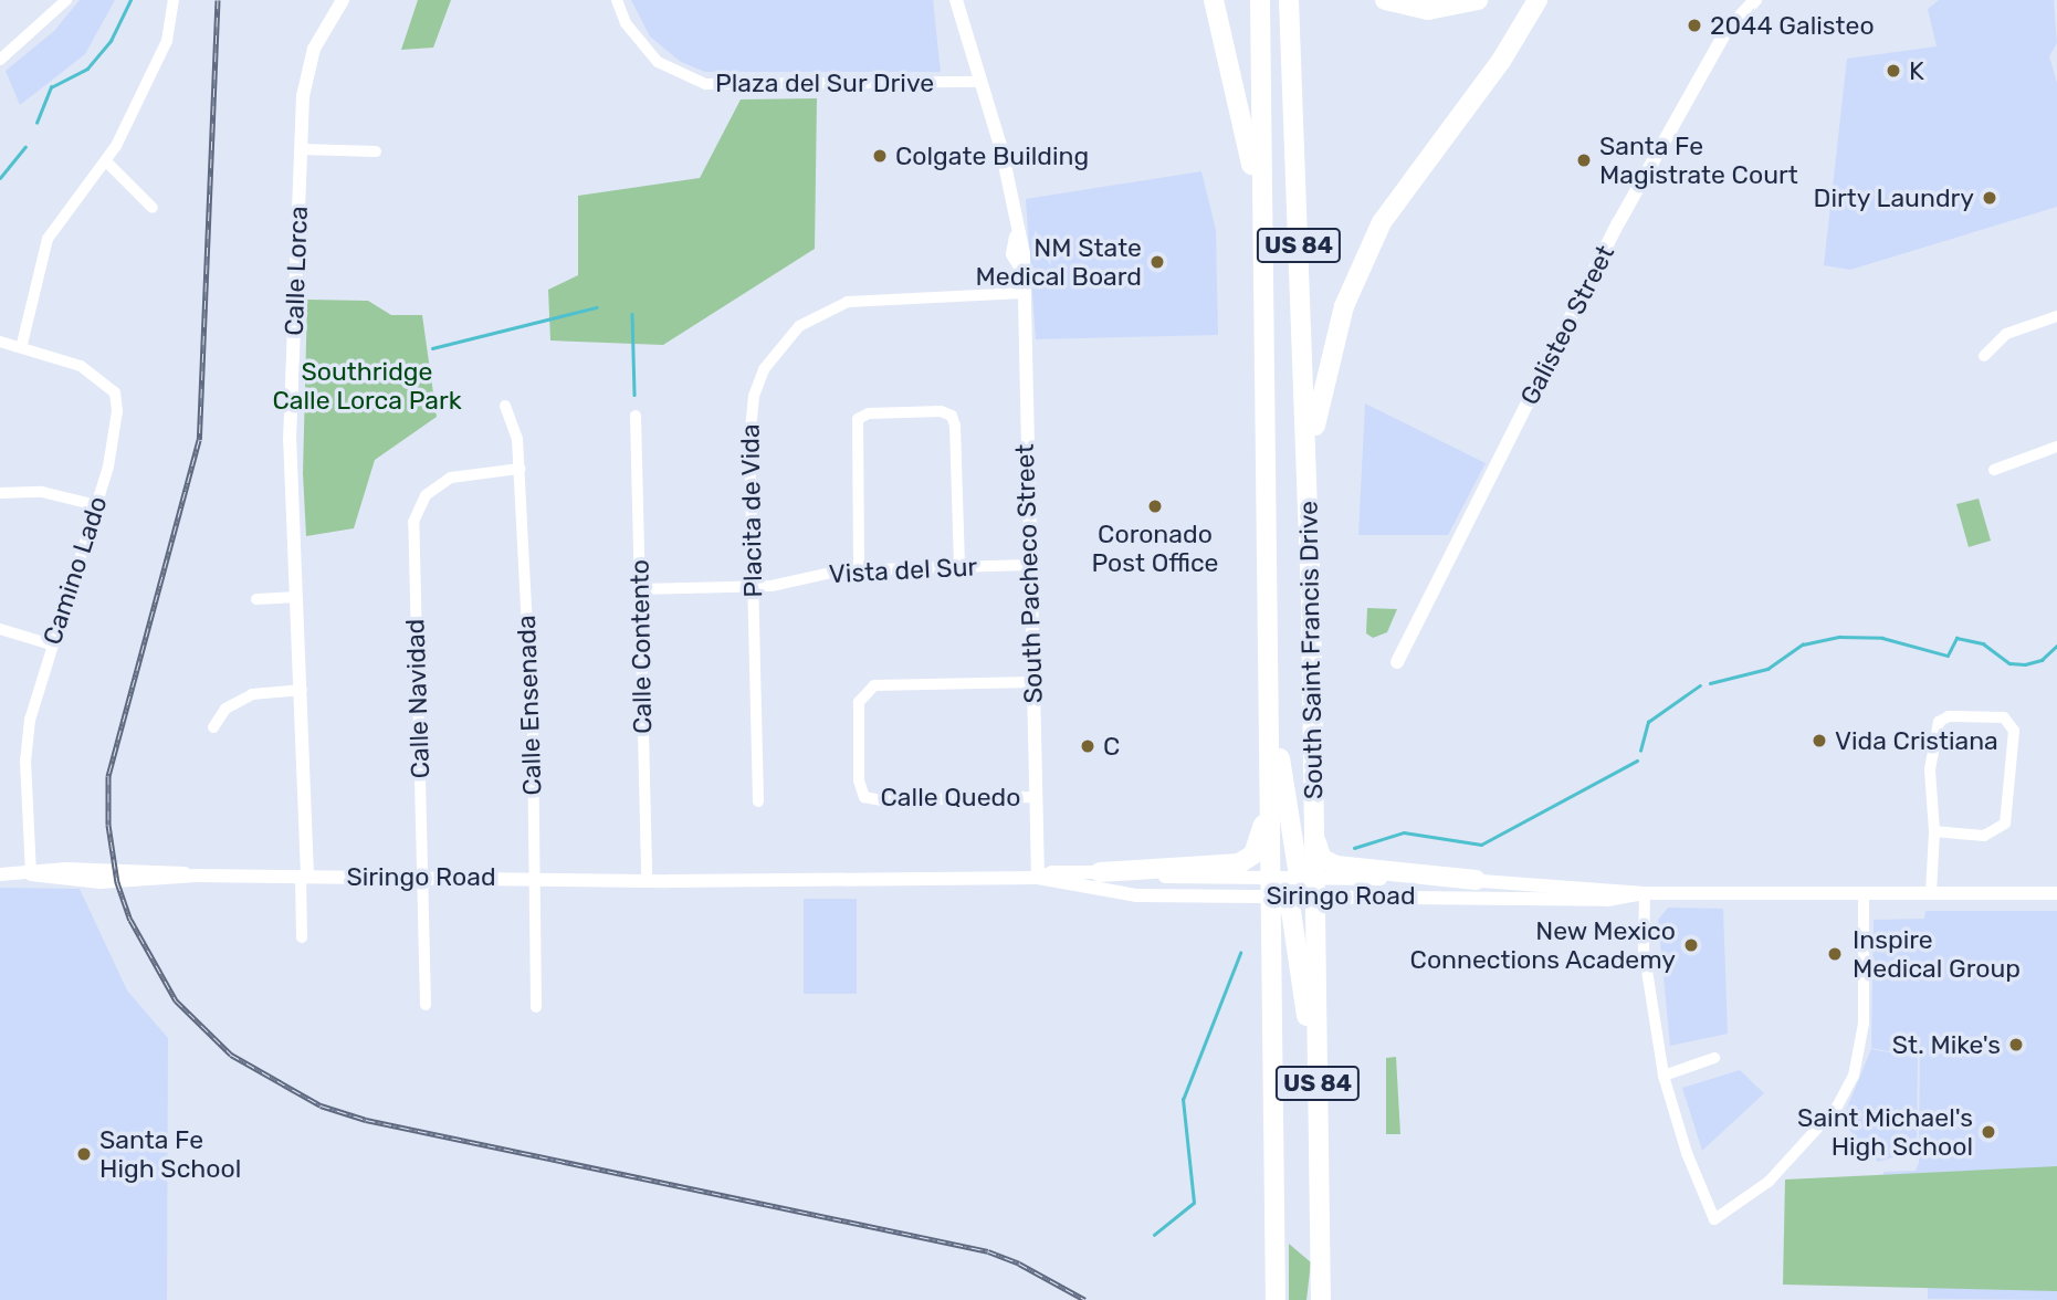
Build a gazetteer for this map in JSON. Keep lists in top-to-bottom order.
{
  "streets": {
    "highway": ["US 84", "South Saint Francis Drive"],
    "street": [
      "Plaza del Sur Drive",
      "Calle Lorca",
      "Galisteo Street",
      "Placita de Vida",
      "Camino Lado",
      "Vista del Sur",
      "South Pacheco Street",
      "Calle Contento",
      "Calle Navidad",
      "Calle Ensenada",
      "Calle Quedo",
      "Siringo Road"
    ]
  },
  "crossings": [
    ["Plaza del Sur Drive", "South Pacheco Street"],
    ["Calle Lorca", "Siringo Road"],
    ["Placita de Vida", "Vista del Sur"],
    ["Placita de Vida", "South Pacheco Street"],
    ["Camino Lado", "Siringo Road"],
    ["Vista del Sur", "South Pacheco Street"],
    ["Vista del Sur", "Calle Contento"],
    ["South Pacheco Street", "Calle Quedo"],
    ["South Pacheco Street", "Siringo Road"],
    ["Calle Contento", "Siringo Road"],
    ["South Saint Francis Drive", "Siringo Road"],
    ["Calle Navidad", "Calle Ensenada"],
    ["Calle Navidad", "Siringo Road"],
    ["Calle Ensenada", "Siringo Road"]
  ],
  "parks": ["Southridge Calle Lorca Park"],
  "places": [
    "2044 Galisteo",
    "K",
    "Colgate Building",
    "Santa Fe Magistrate Court",
    "Dirty Laundry",
    "NM State Medical Board",
    "Coronado Post Office",
    "Vida Cristiana",
    "C",
    "New Mexico Connections Academy",
    "Inspire Medical Group",
    "St. Mike's",
    "Saint Michael's High School",
    "Santa Fe High School"
  ]
}
